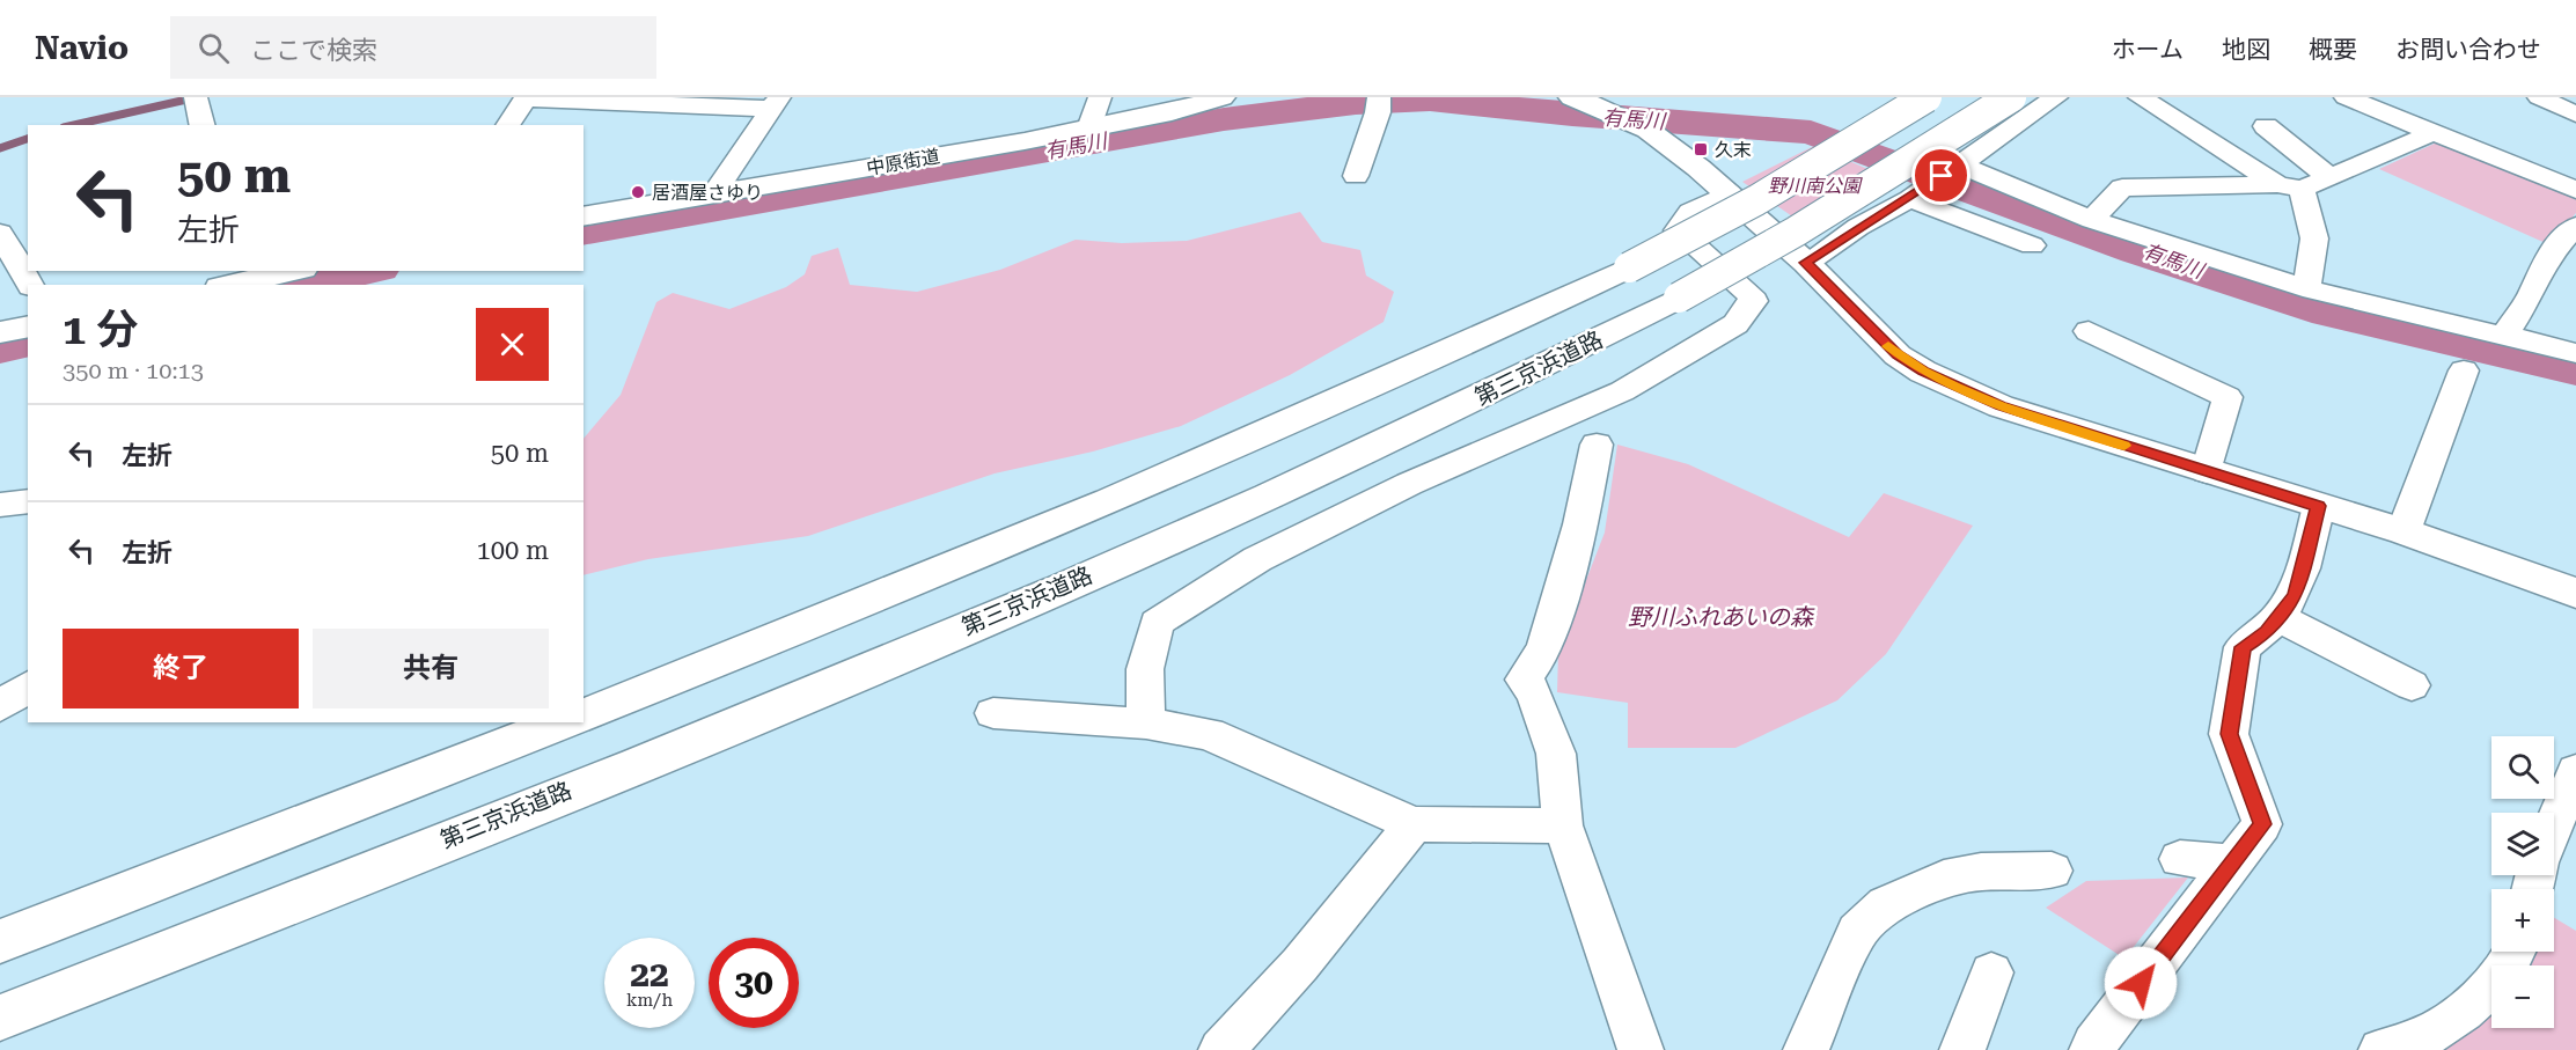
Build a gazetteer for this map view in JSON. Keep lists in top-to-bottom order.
{
  "streets": {
    "main road": ["中原街道", "第三京浜道路"]
  },
  "water": ["有馬川"],
  "parks": ["野川南公園", "野川ふれあいの森"],
  "places": {
    "transit": ["久末"],
    "other": ["居酒屋さゆり"]
  },
  "page": {
    "header": "Navio",
    "search": "ここで検索",
    "nav": [
      "ホーム",
      "地図",
      "概要",
      "お問い合わせ"
    ],
    "turn": ["50 m", "左折"],
    "heading": ["1 分", "350 m · 10:13"],
    "list": [
      {
        "name": "左折",
        "value": "50 m"
      },
      {
        "name": "左折",
        "value": "100 m"
      }
    ],
    "buttons": ["終了", "共有"],
    "map_buttons": ["+", "−"],
    "speed": "22 km/h",
    "limit": "30"
  }
}
